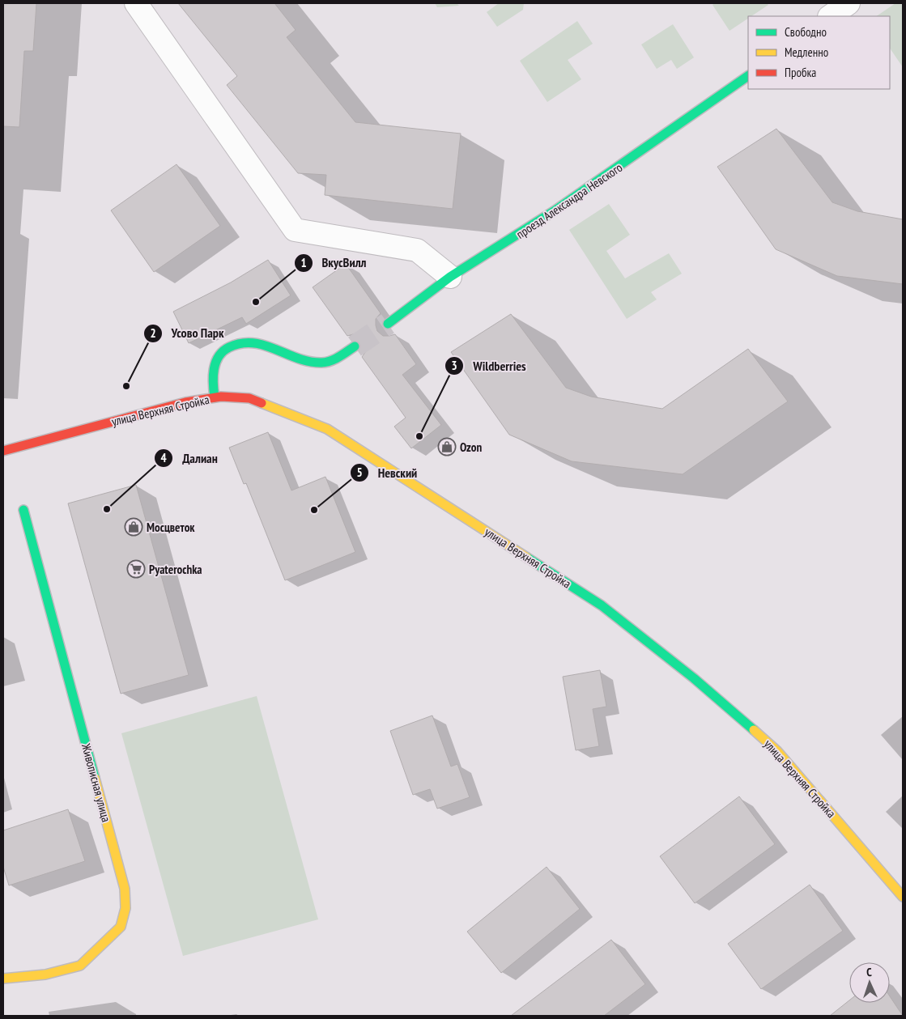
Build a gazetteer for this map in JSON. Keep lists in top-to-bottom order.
{
  "streets": {
    "street": ["проезд Александра Невского", "улица Верхняя Стройка", "Живописная улица"]
  },
  "places": {
    "other": [
      "ВкусВилл",
      "Усово Парк",
      "Wildberries",
      "Далиан",
      "Невский"
    ],
    "shop": ["Ozon", "Мосцветок"],
    "supermarket": ["Pyaterochka"]
  },
  "legend": ["Свободно", "Медленно", "Пробка"],
  "north": "top"
}
